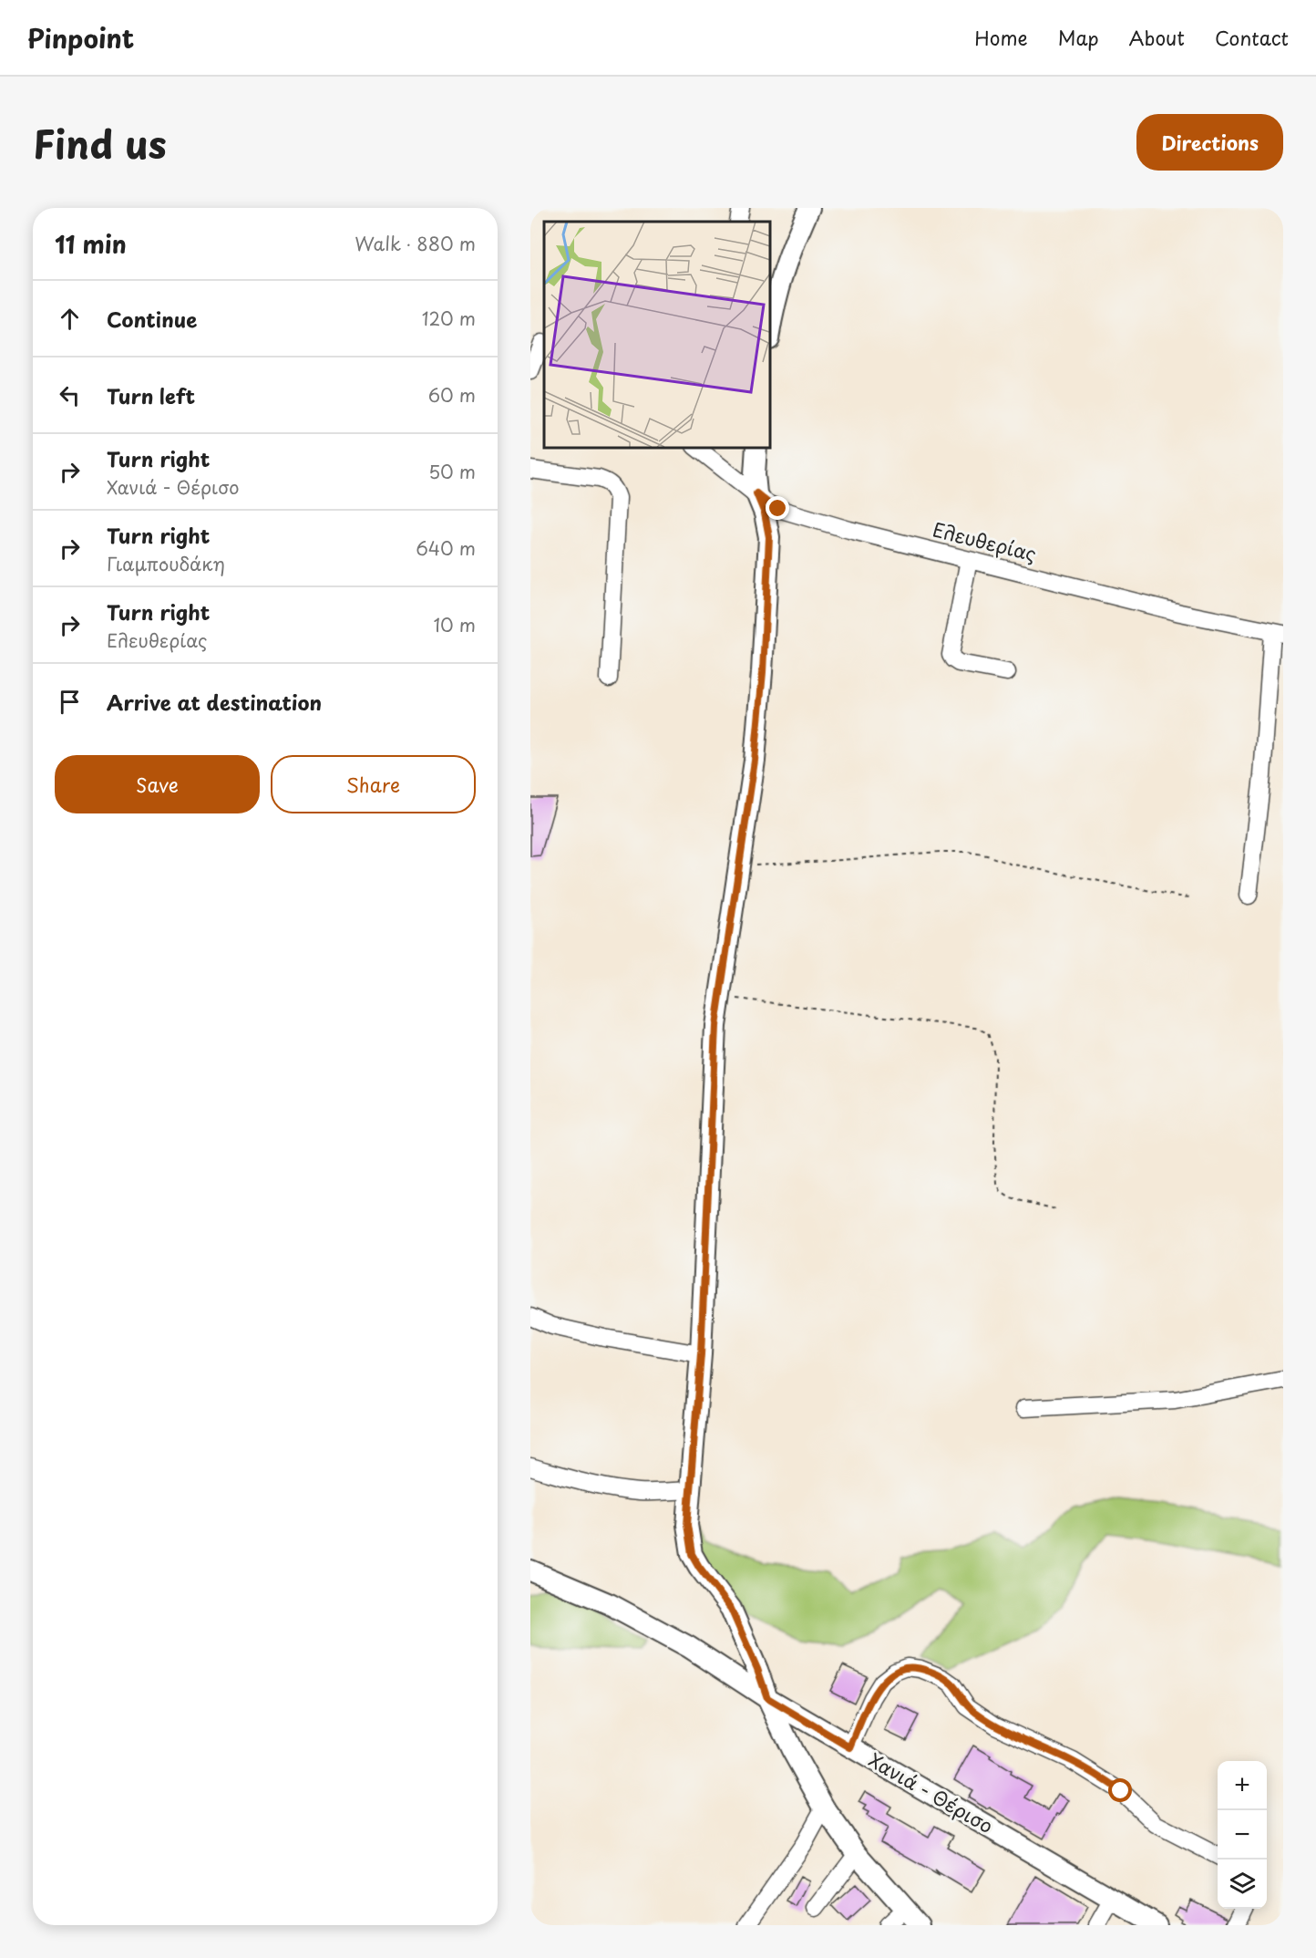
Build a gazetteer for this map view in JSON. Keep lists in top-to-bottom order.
{
  "streets": {
    "main road": ["Χανιά - Θέρισο"],
    "street": ["Ελευθερίας"]
  },
  "page": {
    "header": "Pinpoint",
    "nav": [
      "Home",
      "Map",
      "About",
      "Contact"
    ],
    "title": "Find us",
    "buttons": [
      "Directions",
      ["Save", "Share"]
    ],
    "heading": ["11 min", "Walk · 880 m"],
    "list": [
      ["Continue", "120 m"],
      ["Turn left", "60 m"],
      ["Turn right", "Χανιά - Θέρισο", "50 m"],
      ["Turn right", "Γιαμπουδάκη", "640 m"],
      ["Turn right", "Ελευθερίας", "10 m"],
      "Arrive at destination"
    ],
    "map_buttons": ["+", "−"]
  }
}
